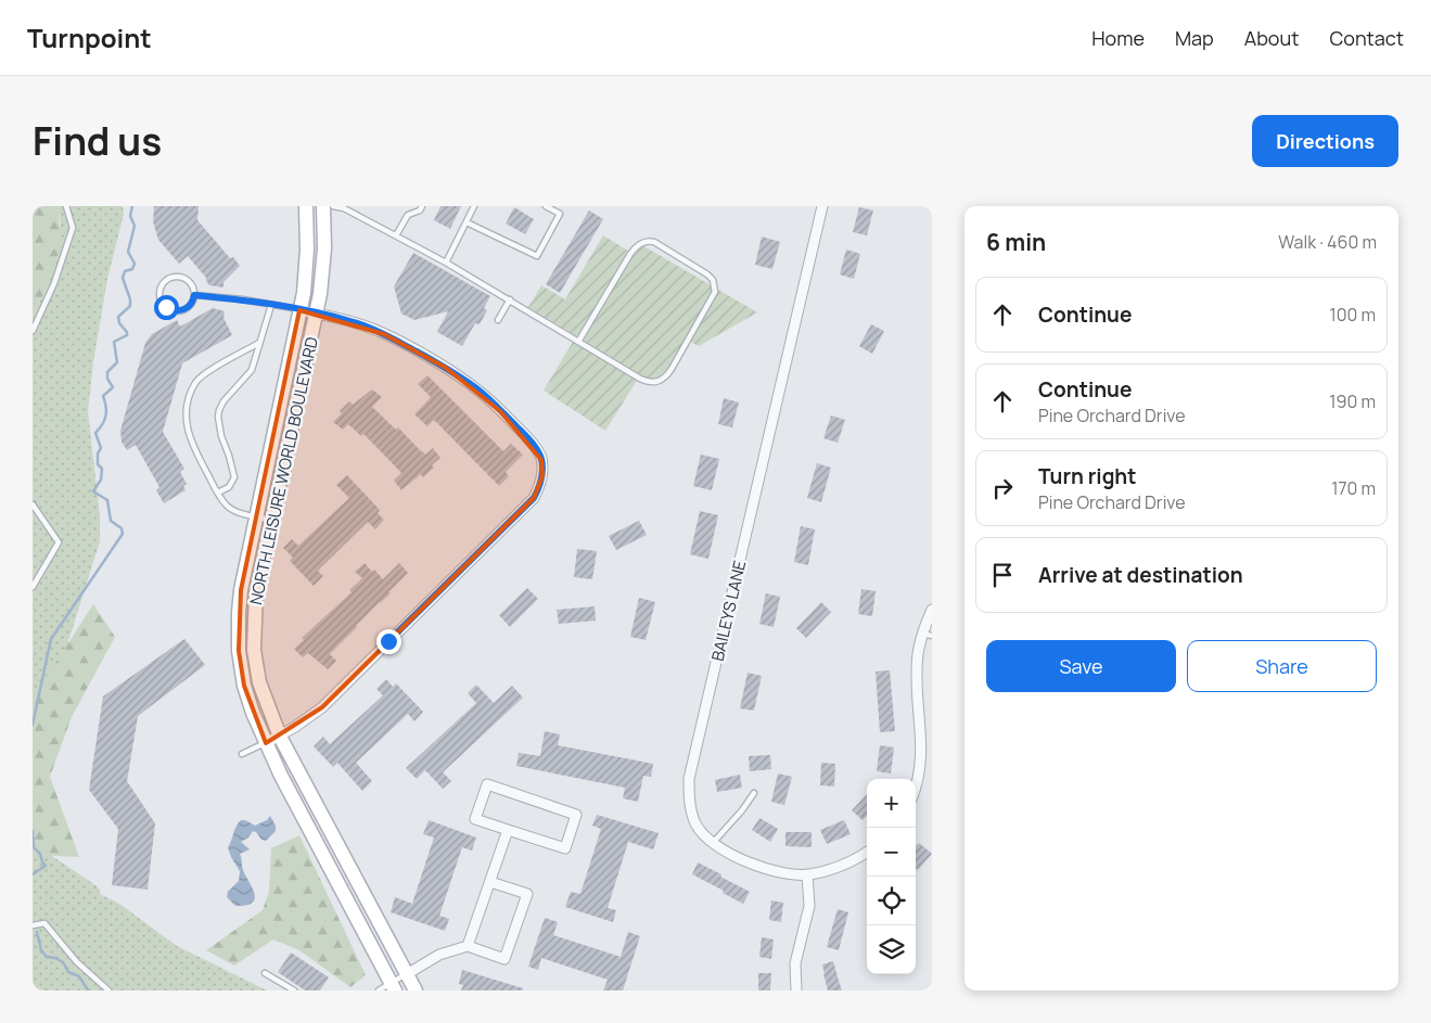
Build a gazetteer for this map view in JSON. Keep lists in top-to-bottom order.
{
  "streets": {
    "street": ["NORTH LEISURE WORLD BOULEVARD", "BAILEYS LANE"]
  },
  "page": {
    "header": "Turnpoint",
    "nav": [
      "Home",
      "Map",
      "About",
      "Contact"
    ],
    "title": "Find us",
    "buttons": [
      "Directions",
      ["Save", "Share"]
    ],
    "heading": ["6 min", "Walk · 460 m"],
    "list": [
      ["Continue", "100 m"],
      ["Continue", "Pine Orchard Drive", "190 m"],
      ["Turn right", "Pine Orchard Drive", "170 m"],
      "Arrive at destination"
    ],
    "map_buttons": ["+", "−"]
  }
}
